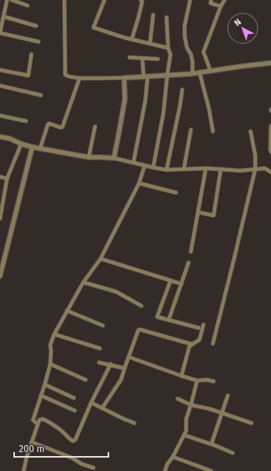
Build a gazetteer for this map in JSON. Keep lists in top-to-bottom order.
{
  "scale_bar": "200 m",
  "north": "top left"
}
